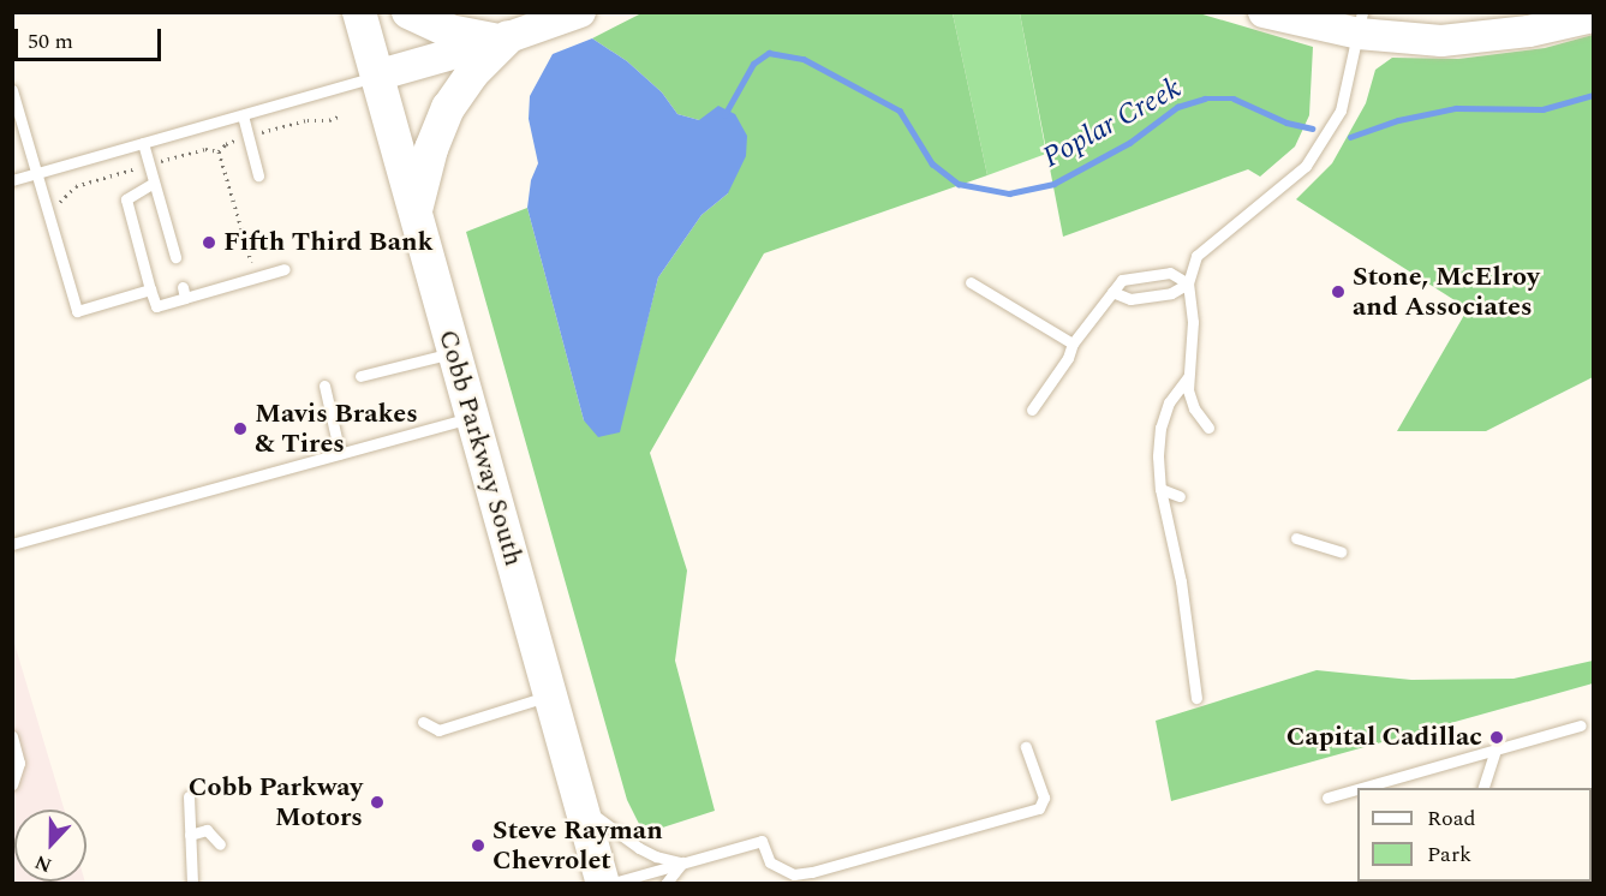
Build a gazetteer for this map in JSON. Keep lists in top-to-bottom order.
{
  "streets": {
    "main road": ["Cobb Parkway South"]
  },
  "water": ["Poplar Creek"],
  "places": [
    "Fifth Third Bank",
    "Stone, McElroy and Associates",
    "Mavis Brakes & Tires",
    "Capital Cadillac",
    "Cobb Parkway Motors",
    "Steve Rayman Chevrolet"
  ],
  "legend": ["Road", "Park"],
  "scale_bar": "50 m",
  "north": "bottom"
}
